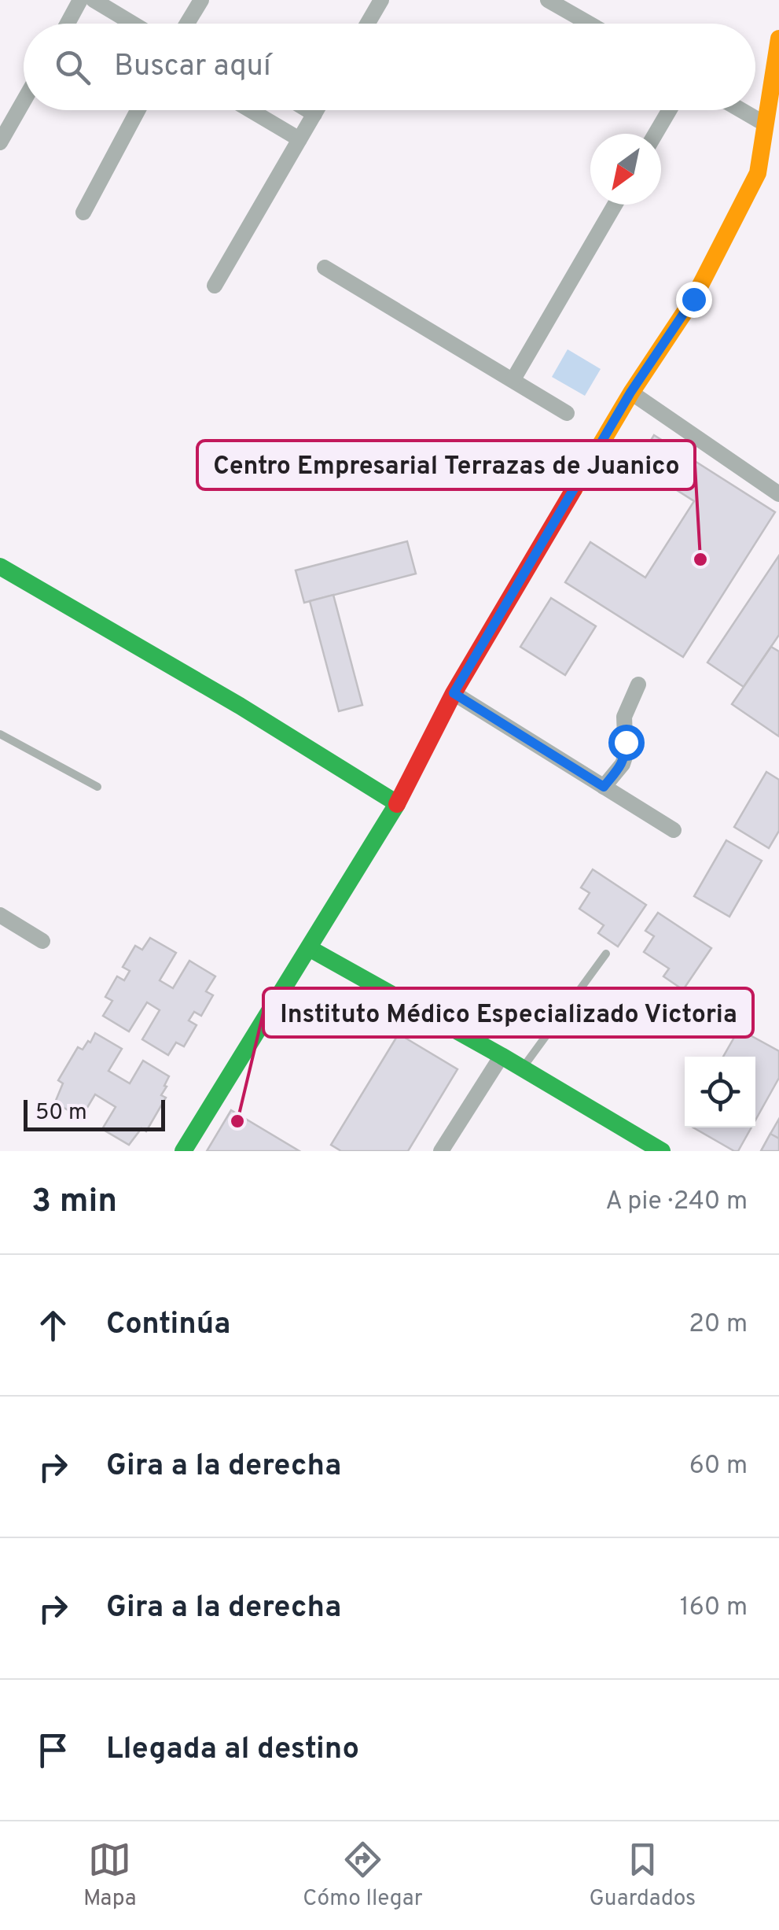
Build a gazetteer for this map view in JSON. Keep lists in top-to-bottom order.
{
  "places": ["Centro Empresarial Terrazas de Juanico", "Instituto Médico Especializado Victoria"],
  "scale_bar": "50 m",
  "north": "bottom left",
  "page": {
    "search": "Buscar aquí",
    "scale": "50 m",
    "heading": ["3 min", "A pie · 240 m"],
    "list": [
      ["Continúa", "20 m"],
      ["Gira a la derecha", "60 m"],
      ["Gira a la derecha", "160 m"],
      "Llegada al destino"
    ],
    "nav": ["Mapa", "Cómo llegar", "Guardados"]
  }
}
